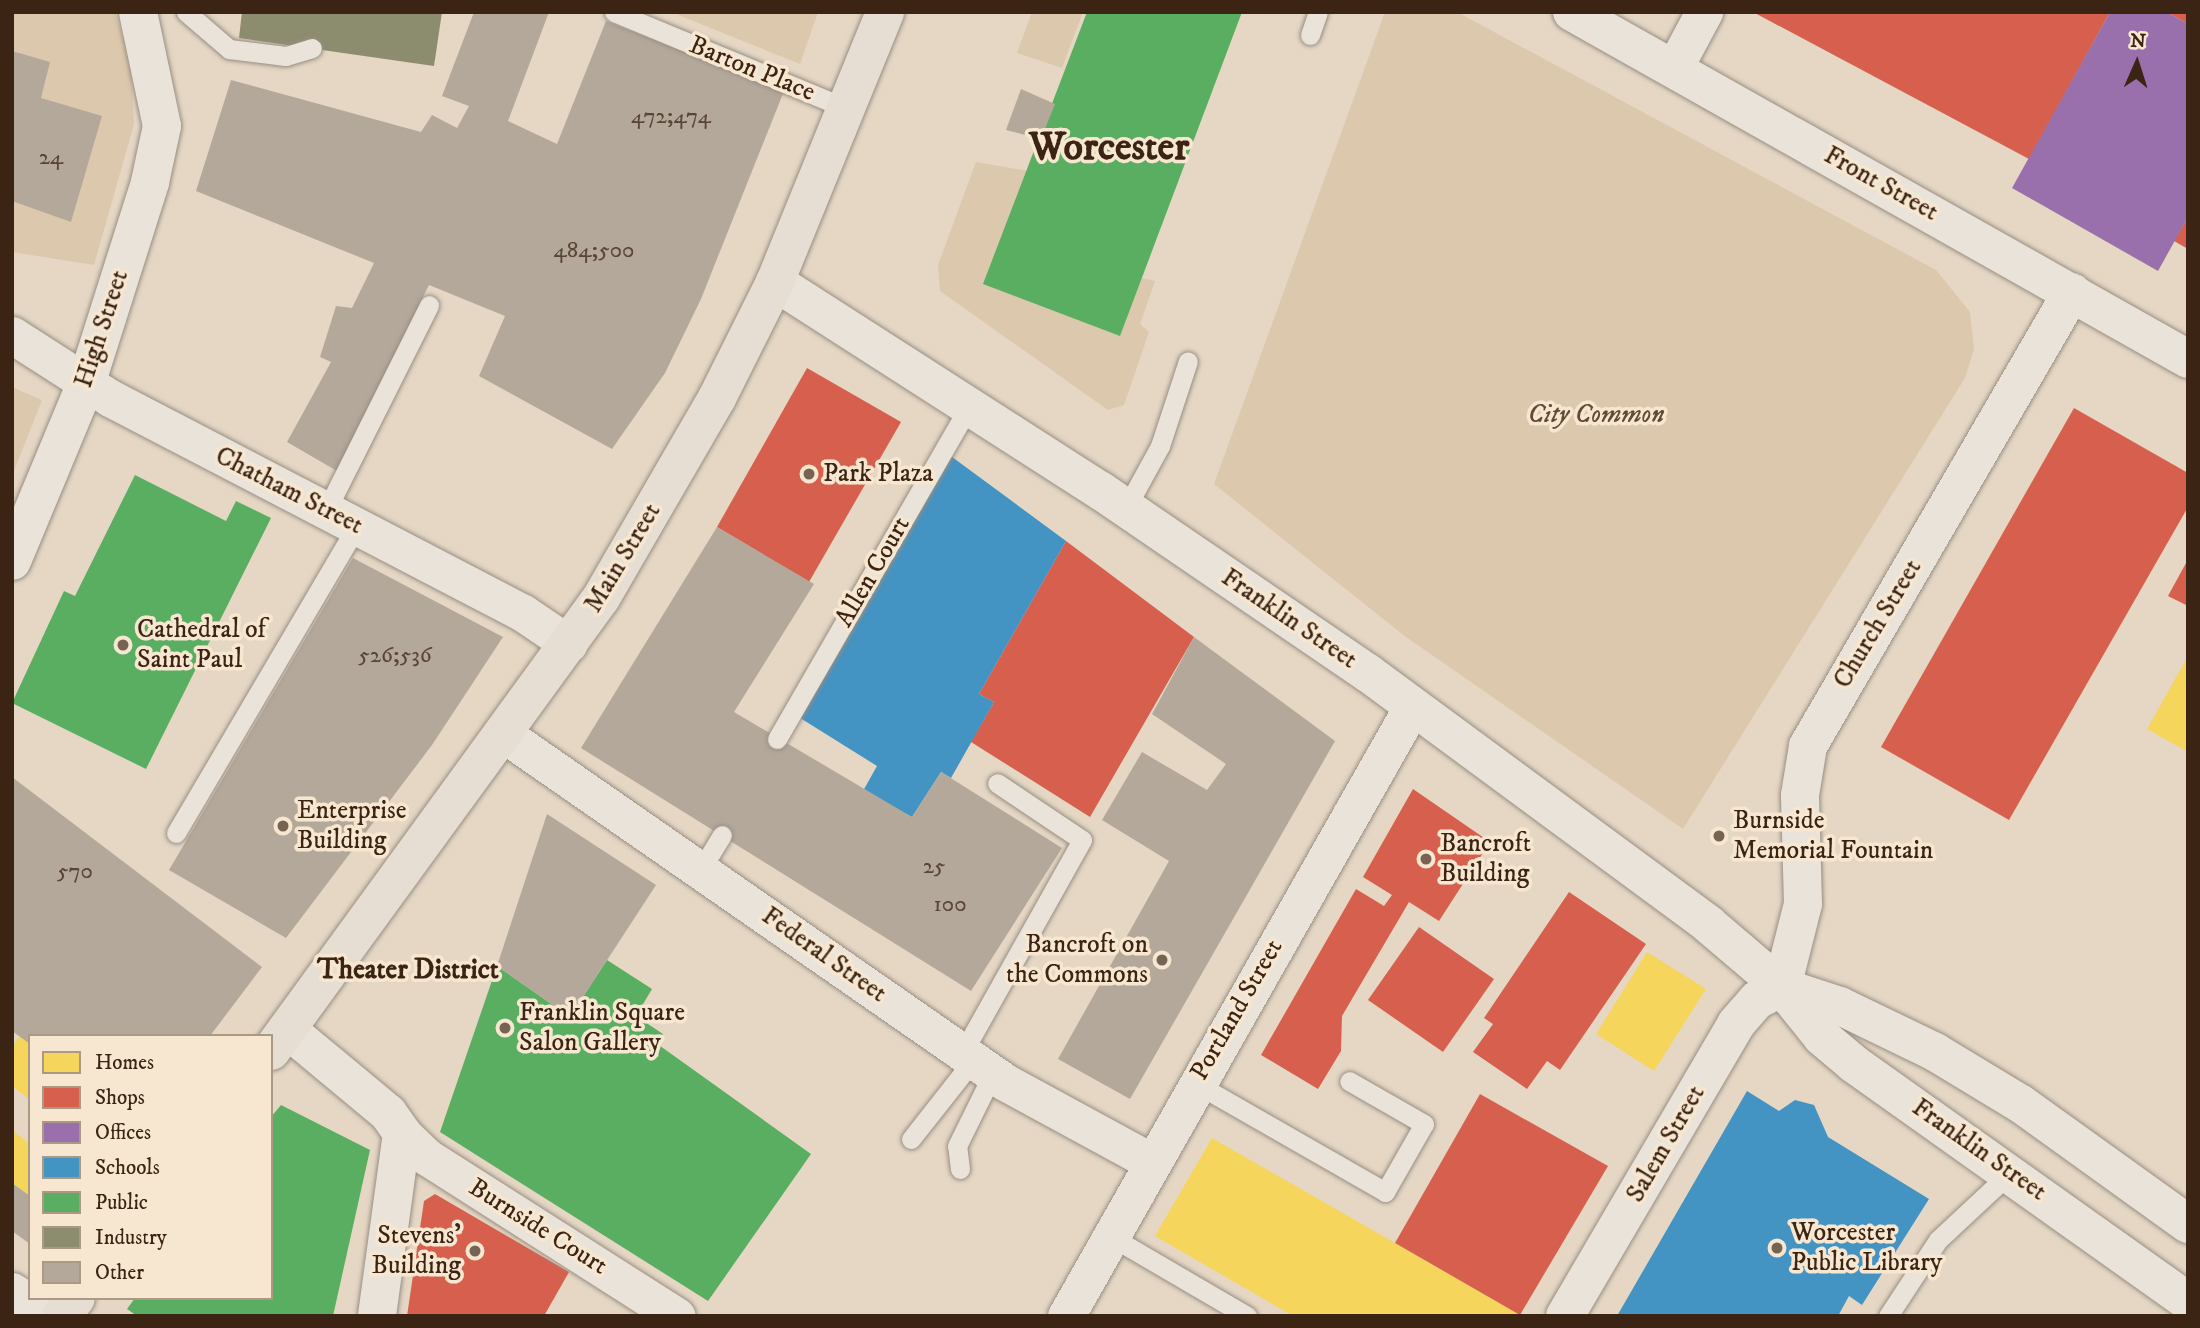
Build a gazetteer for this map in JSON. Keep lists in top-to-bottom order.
{
  "streets": {
    "main road": [
      "Front Street",
      "High Street",
      "Main Street",
      "Franklin Street",
      "Church Street",
      "Salem Street"
    ],
    "street": [
      "Chatham Street",
      "Federal Street",
      "Portland Street",
      "Burnside Court"
    ],
    "lane": ["Barton Place", "Allen Court"]
  },
  "crossings": [
    ["Barton Place", "Main Street"],
    ["Front Street", "Church Street"],
    ["High Street", "Chatham Street"],
    ["Chatham Street", "Main Street"],
    ["Main Street", "Franklin Street"],
    ["Main Street", "Federal Street"],
    ["Allen Court", "Franklin Street"],
    ["Franklin Street", "Church Street"],
    ["Franklin Street", "Portland Street"],
    ["Franklin Street", "Salem Street"],
    ["Church Street", "Salem Street"],
    ["Federal Street", "Portland Street"]
  ],
  "districts": ["Worcester", "Theater District"],
  "parks": ["City Common"],
  "places": [
    "Park Plaza",
    "Cathedral of Saint Paul",
    "Enterprise Building",
    "Burnside Memorial Fountain",
    "Bancroft Building",
    "Bancroft on the Commons",
    "Franklin Square Salon Gallery",
    "Worcester Public Library",
    "Stevens' Building"
  ],
  "house_numbers": [
    "472;474",
    "24",
    "484;500",
    "526;536",
    "25",
    "570",
    "100"
  ],
  "legend": [
    "Homes",
    "Shops",
    "Offices",
    "Schools",
    "Public",
    "Industry",
    "Other"
  ],
  "north": "top"
}
